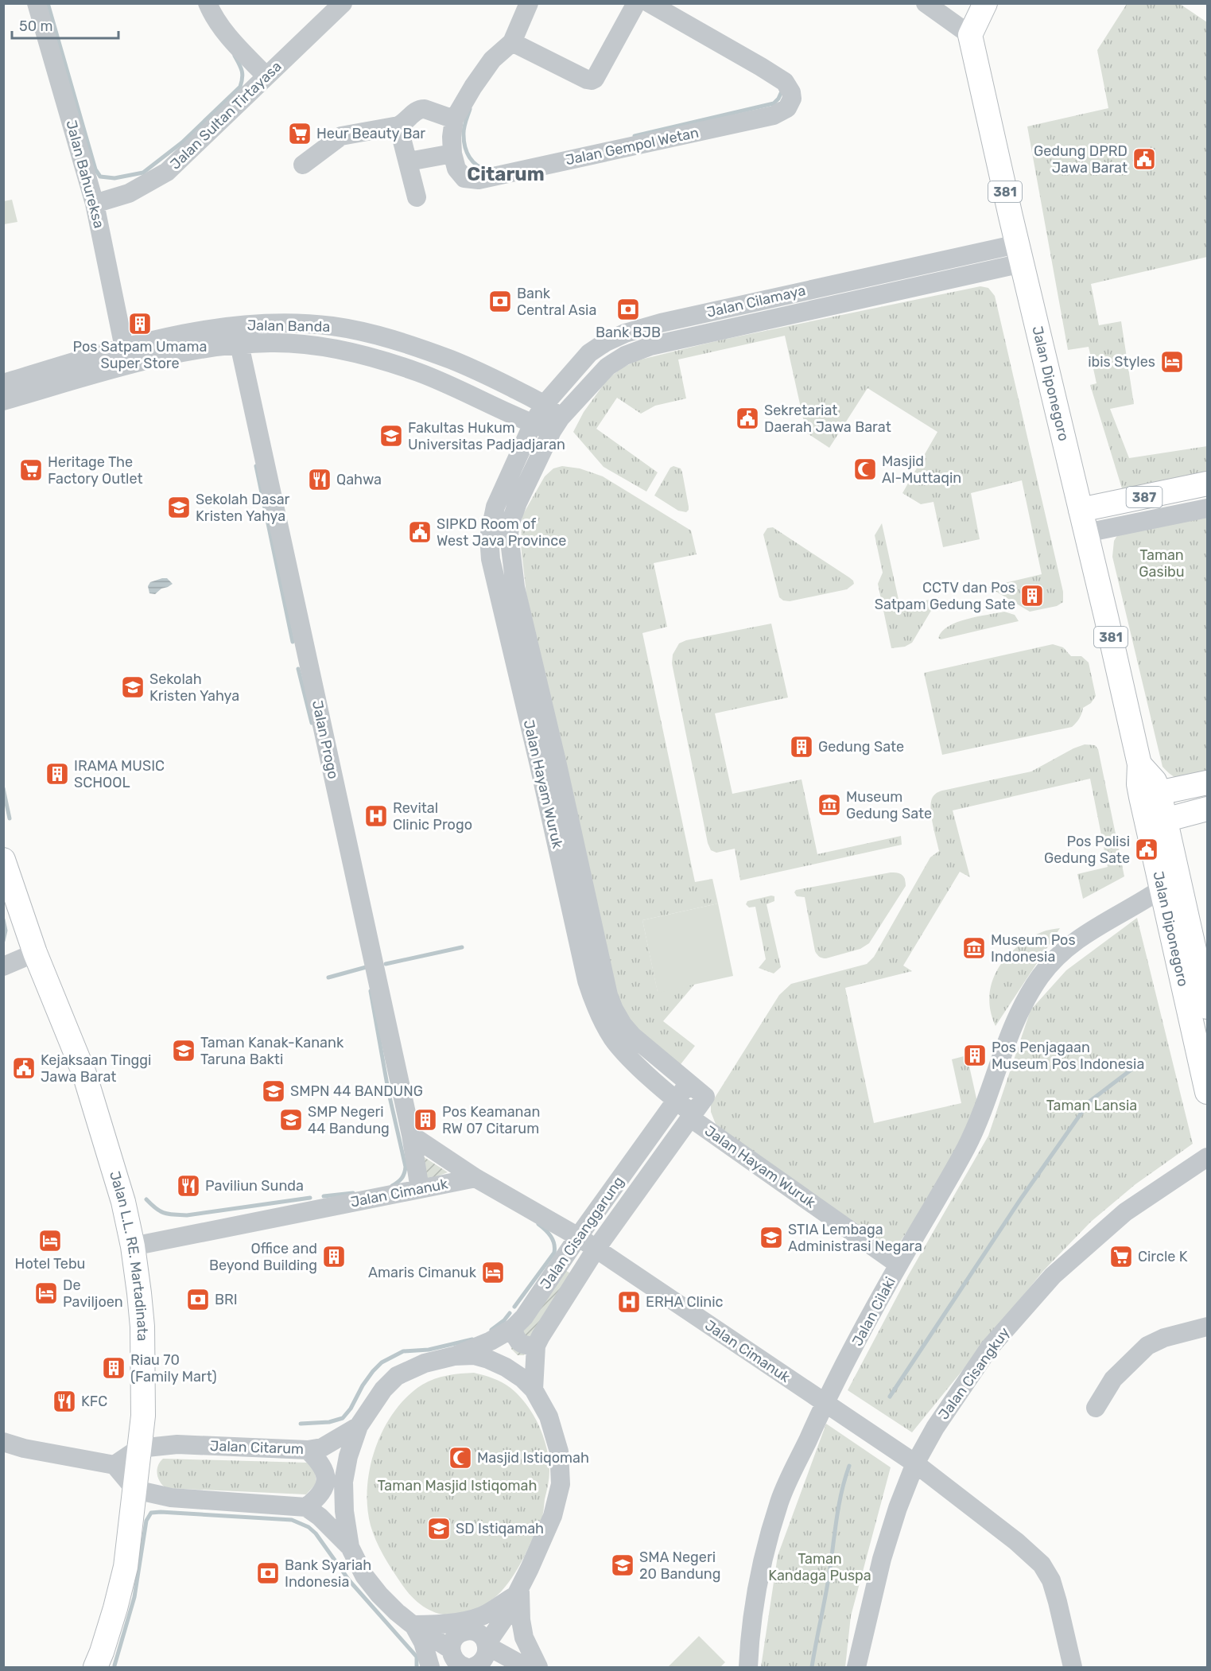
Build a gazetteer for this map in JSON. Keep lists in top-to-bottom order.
{
  "streets": {
    "main road": [
      "381",
      "Jalan Diponegoro",
      "387",
      "Jalan L.L. RE. Martadinata"
    ],
    "street": [
      "Jalan Sultan Tirtayasa",
      "Jalan Gempol Wetan",
      "Jalan Bahureksa",
      "Jalan Cilamaya",
      "Jalan Banda",
      "Jalan Progo",
      "Jalan Hayam Wuruk",
      "Jalan Cimanuk",
      "Jalan Cisanggarung",
      "Jalan Cilaki",
      "Jalan Cisangkuy",
      "Jalan Citarum"
    ]
  },
  "crossings": [
    ["Jalan Sultan Tirtayasa", "Jalan Bahureksa"],
    ["Jalan Bahureksa", "Jalan Banda"],
    ["Jalan Cilamaya", "Jalan Banda"],
    ["Jalan Cilamaya", "Jalan Diponegoro"],
    ["Jalan Cilamaya", "Jalan Hayam Wuruk"],
    ["Jalan Banda", "Jalan Progo"],
    ["Jalan Banda", "Jalan Hayam Wuruk"],
    ["Jalan Diponegoro", "387"],
    ["Jalan Diponegoro", "Jalan Cilaki"],
    ["Jalan Progo", "Jalan Cimanuk"],
    ["Jalan Hayam Wuruk", "Jalan Cisanggarung"],
    ["Jalan Hayam Wuruk", "Jalan Cilaki"],
    ["Jalan Cimanuk", "Jalan Cisanggarung"],
    ["Jalan Cimanuk", "Jalan L.L. RE. Martadinata"],
    ["Jalan Cimanuk", "Jalan Cilaki"],
    ["Jalan Cimanuk", "Jalan Cisangkuy"],
    ["Jalan L.L. RE. Martadinata", "Jalan Citarum"]
  ],
  "districts": ["Citarum"],
  "parks": [
    "Taman Gasibu",
    "Taman Lansia",
    "Taman Masjid Istiqomah",
    "Taman Kandaga Puspa"
  ],
  "places": {
    "supermarket": ["Heur Beauty Bar", "Heritage The Factory Outlet", "Circle K"],
    "public building": [
      "Gedung DPRD Jawa Barat",
      "Sekretariat Daerah Jawa Barat",
      "SIPKD Room of West Java Province",
      "Pos Polisi Gedung Sate",
      "Kejaksaan Tinggi Jawa Barat"
    ],
    "bank": [
      "Bank Central Asia",
      "Bank BJB",
      "BRI",
      "Bank Syariah Indonesia"
    ],
    "building": [
      "Pos Satpam Umama Super Store",
      "CCTV dan Pos Satpam Gedung Sate",
      "Gedung Sate",
      "IRAMA MUSIC SCHOOL",
      "Pos Penjagaan Museum Pos Indonesia",
      "Pos Keamanan RW 07 Citarum",
      "Office and Beyond Building",
      "Riau 70 (Family Mart)"
    ],
    "hotel": [
      "ibis Styles",
      "Hotel Tebu",
      "Amaris Cimanuk",
      "De Paviljoen"
    ],
    "school or university": [
      "Fakultas Hukum Universitas Padjadjaran",
      "Sekolah Dasar Kristen Yahya",
      "Sekolah Kristen Yahya",
      "Taman Kanak-Kanank Taruna Bakti",
      "SMPN 44 BANDUNG",
      "SMP Negeri 44 Bandung",
      "STIA Lembaga Administrasi Negara",
      "SD Istiqamah",
      "SMA Negeri 20 Bandung"
    ],
    "mosque": ["Masjid Al-Muttaqin", "Masjid Istiqomah"],
    "restaurant": ["Qahwa", "Paviliun Sunda", "KFC"],
    "museum": ["Museum Gedung Sate", "Museum Pos Indonesia"],
    "hospital": ["Revital Clinic Progo", "ERHA Clinic"]
  },
  "scale_bar": "50 m"
}
